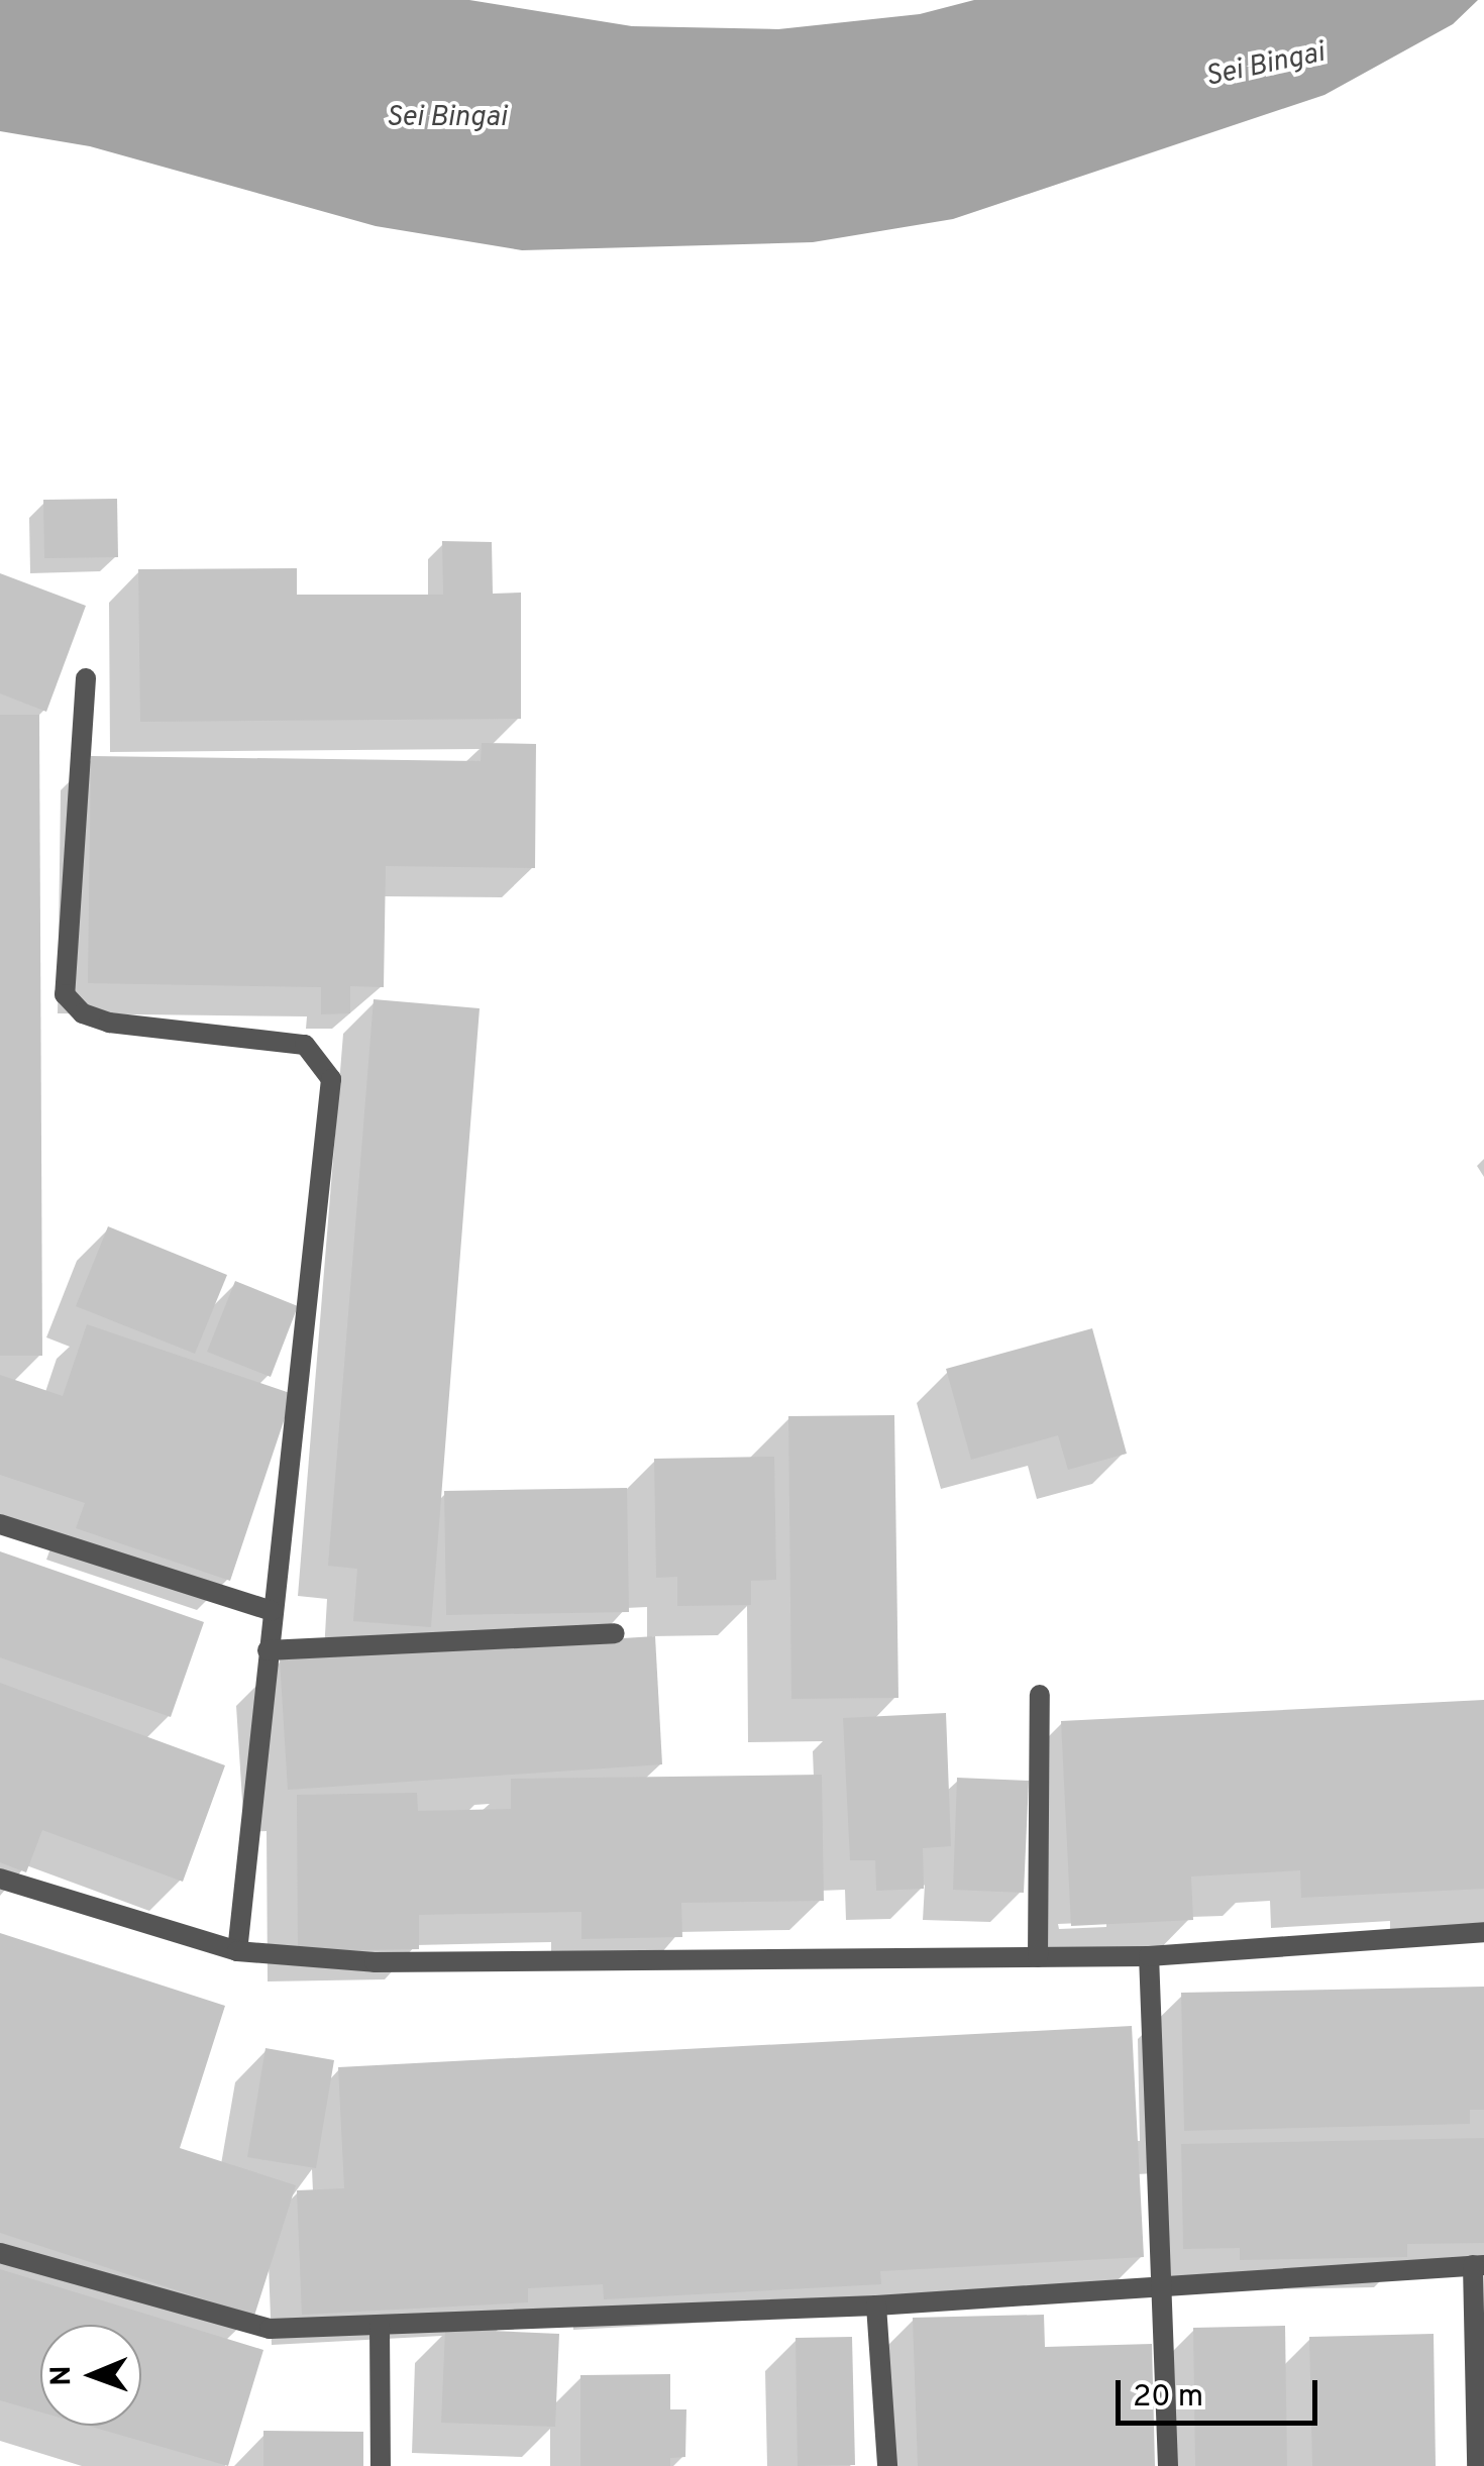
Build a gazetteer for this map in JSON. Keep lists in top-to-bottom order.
{
  "water": ["Sei Bingai"],
  "scale_bar": "20 m",
  "north": "left"
}
